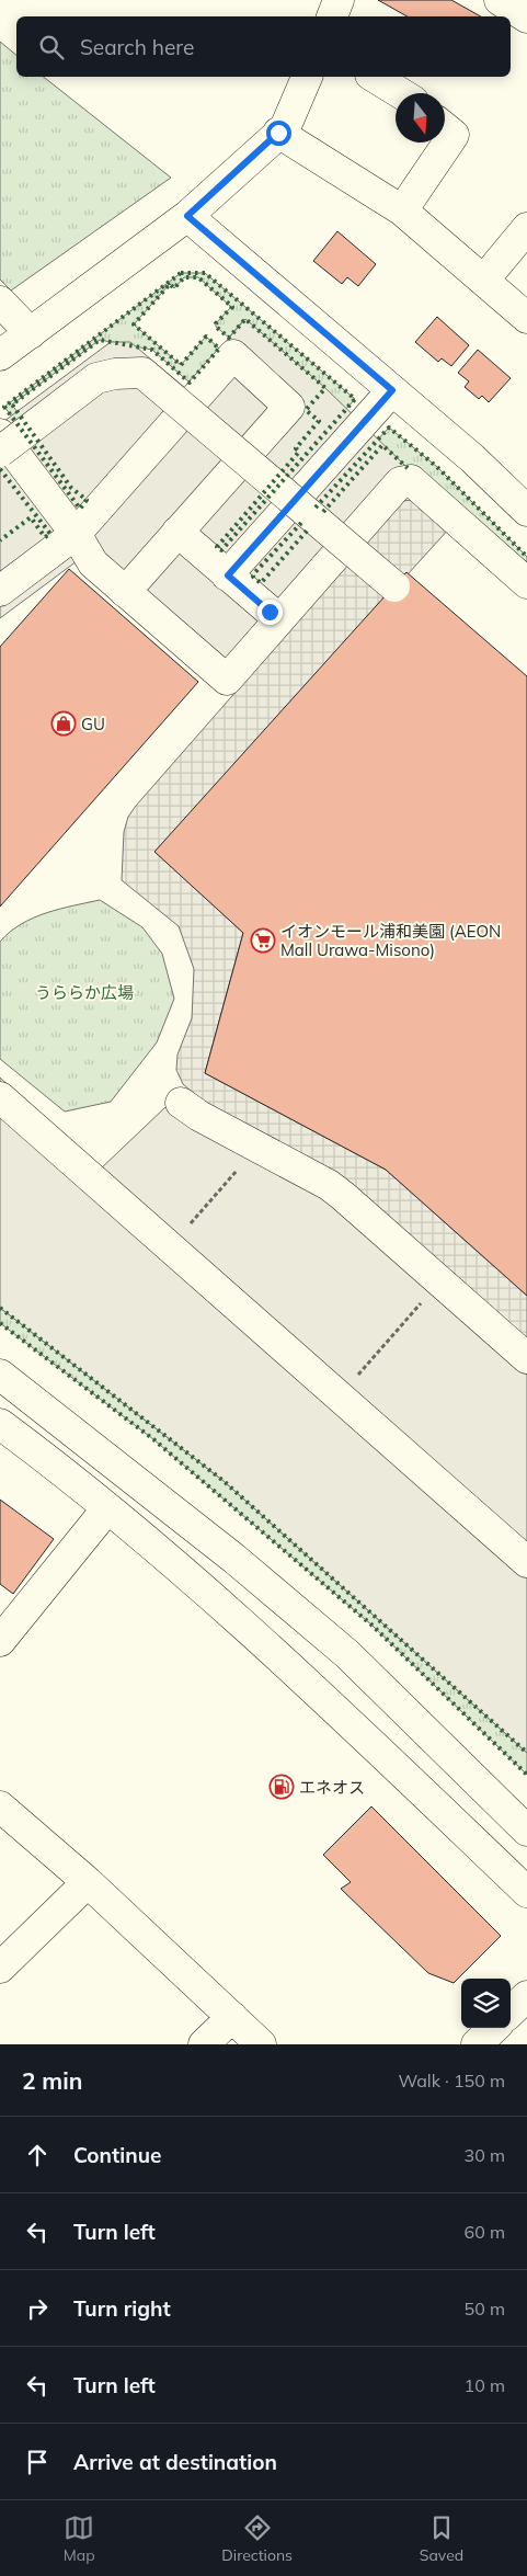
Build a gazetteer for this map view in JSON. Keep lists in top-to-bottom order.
{
  "parks": ["うららか広場"],
  "places": {
    "shop": ["GU"],
    "supermarket": ["イオンモール浦和美園 (AEON Mall Urawa-Misono)"],
    "fuel station": ["エネオス"]
  },
  "north": "bottom",
  "page": {
    "search": "Search here",
    "heading": ["2 min", "Walk · 150 m"],
    "list": [
      ["Continue", "30 m"],
      ["Turn left", "60 m"],
      ["Turn right", "50 m"],
      ["Turn left", "10 m"],
      "Arrive at destination"
    ],
    "nav": ["Map", "Directions", "Saved"]
  }
}
